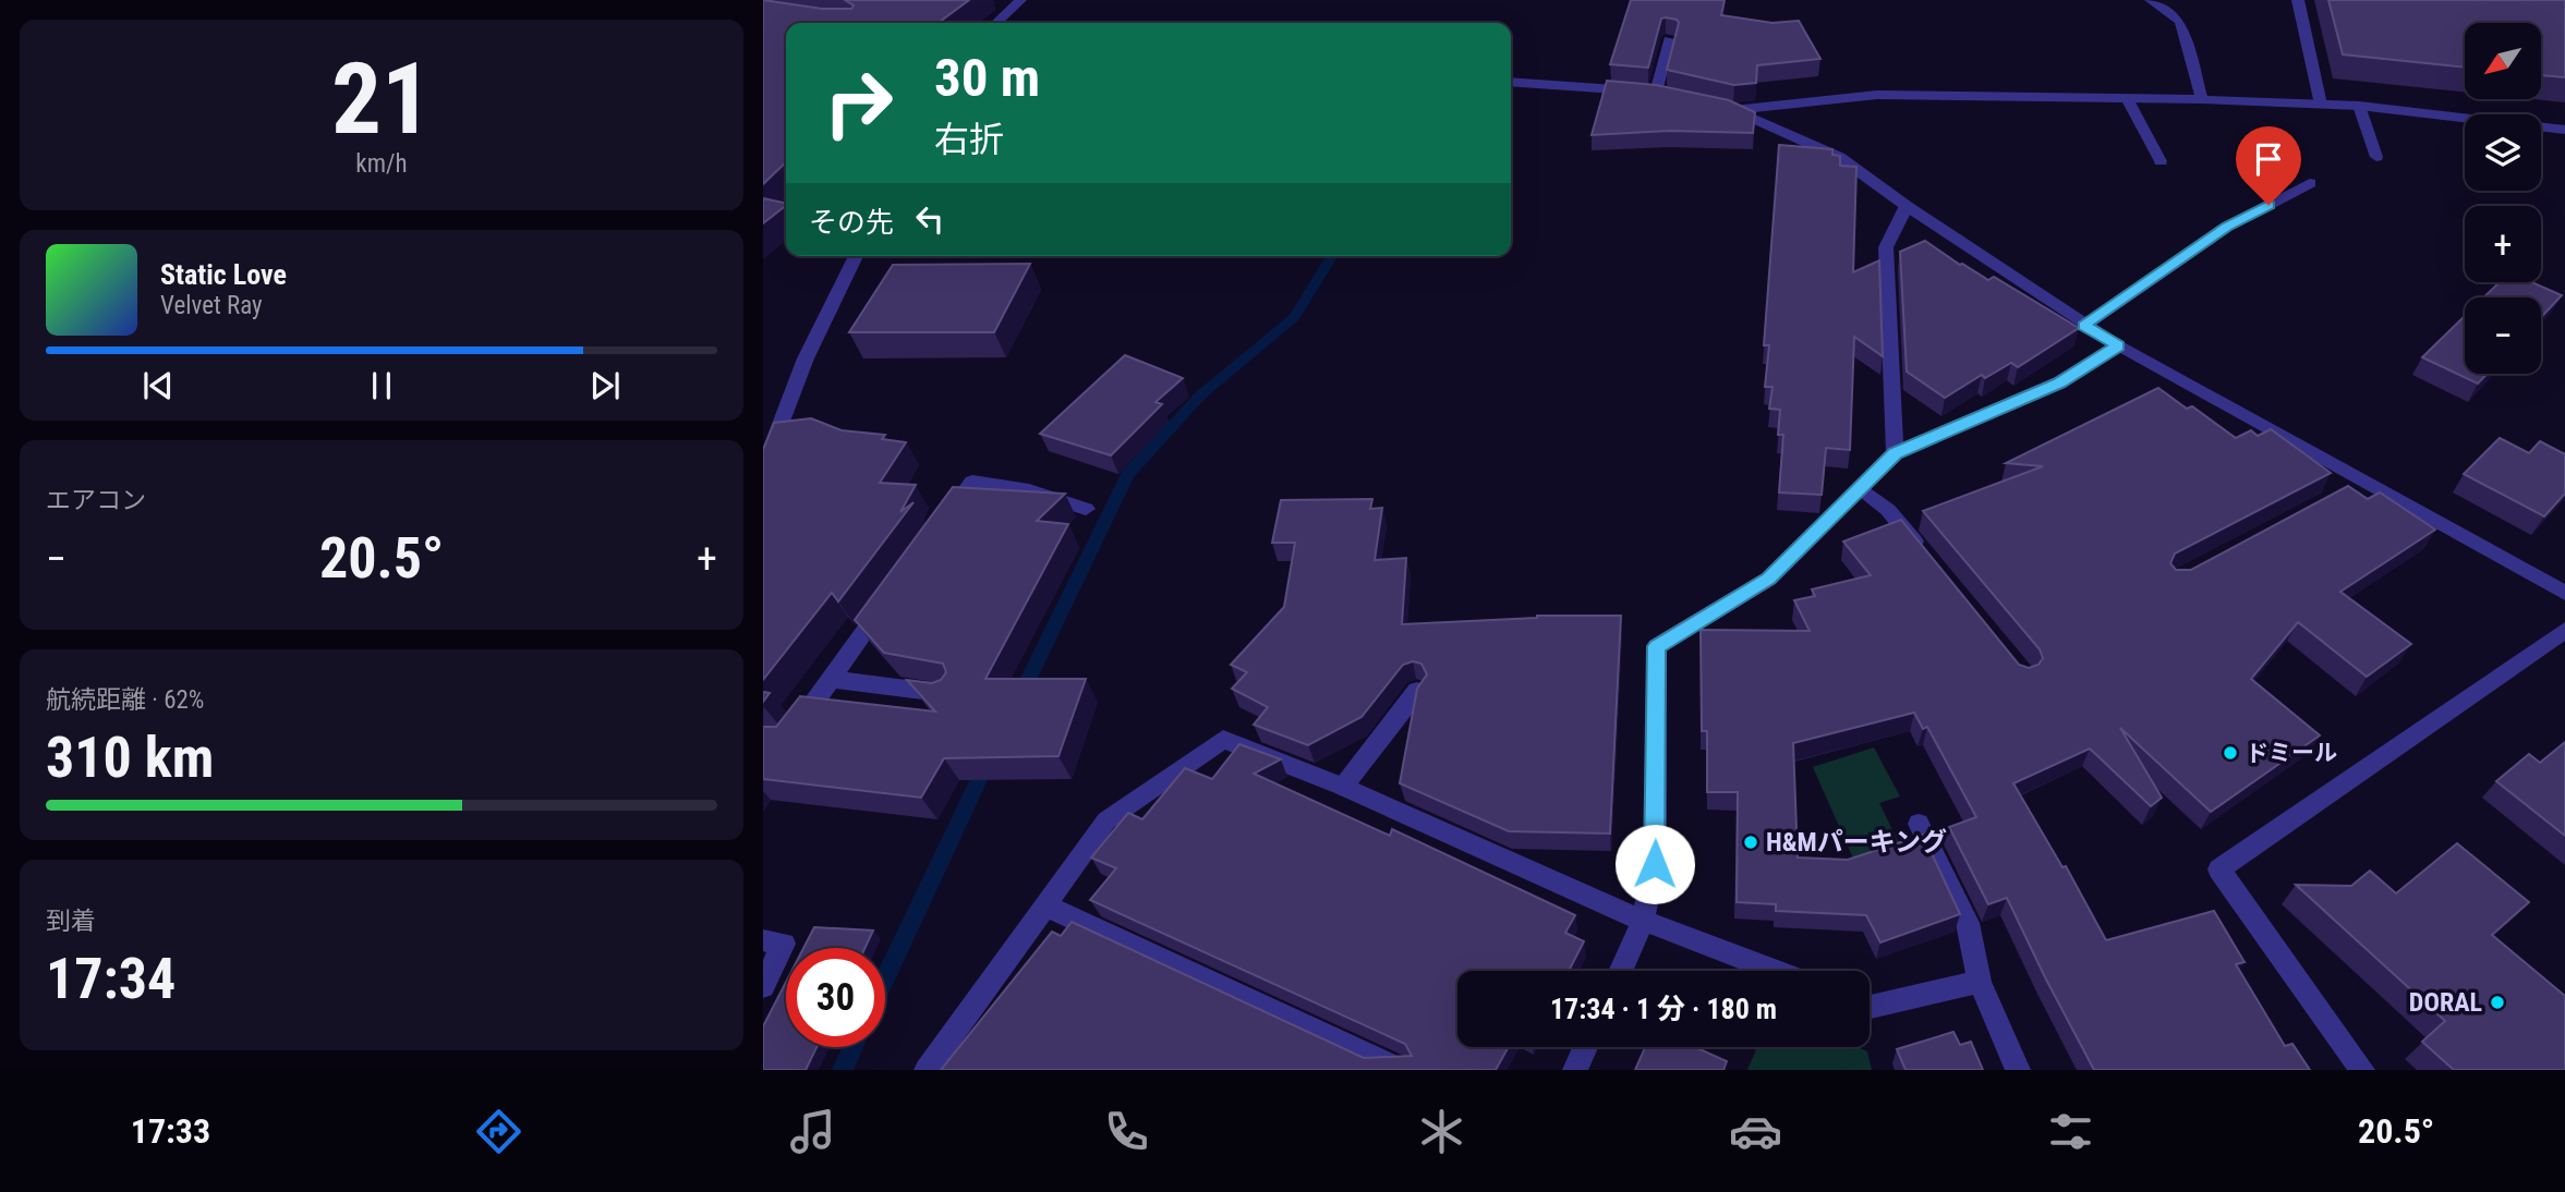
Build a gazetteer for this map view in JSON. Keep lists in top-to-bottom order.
{
  "places": ["ドミール", "H&Mパーキング", "DORAL"],
  "north": "bottom left",
  "page": {
    "tile": [
      ["21", "km/h"],
      "エアコン",
      ["航続距離 · 62%", "310 km"],
      ["到着", "17:34"]
    ],
    "map_buttons": ["+", "−"],
    "turn": ["30 m", "右折"],
    "then": "その先",
    "song": ["Static Love", "Velvet Ray"],
    "heat": ["−", "20.5°", "+"],
    "limit": "30",
    "trip": "17:34 · 1 分 · 180 m",
    "tabs": ["17:33", "20.5°"]
  }
}
